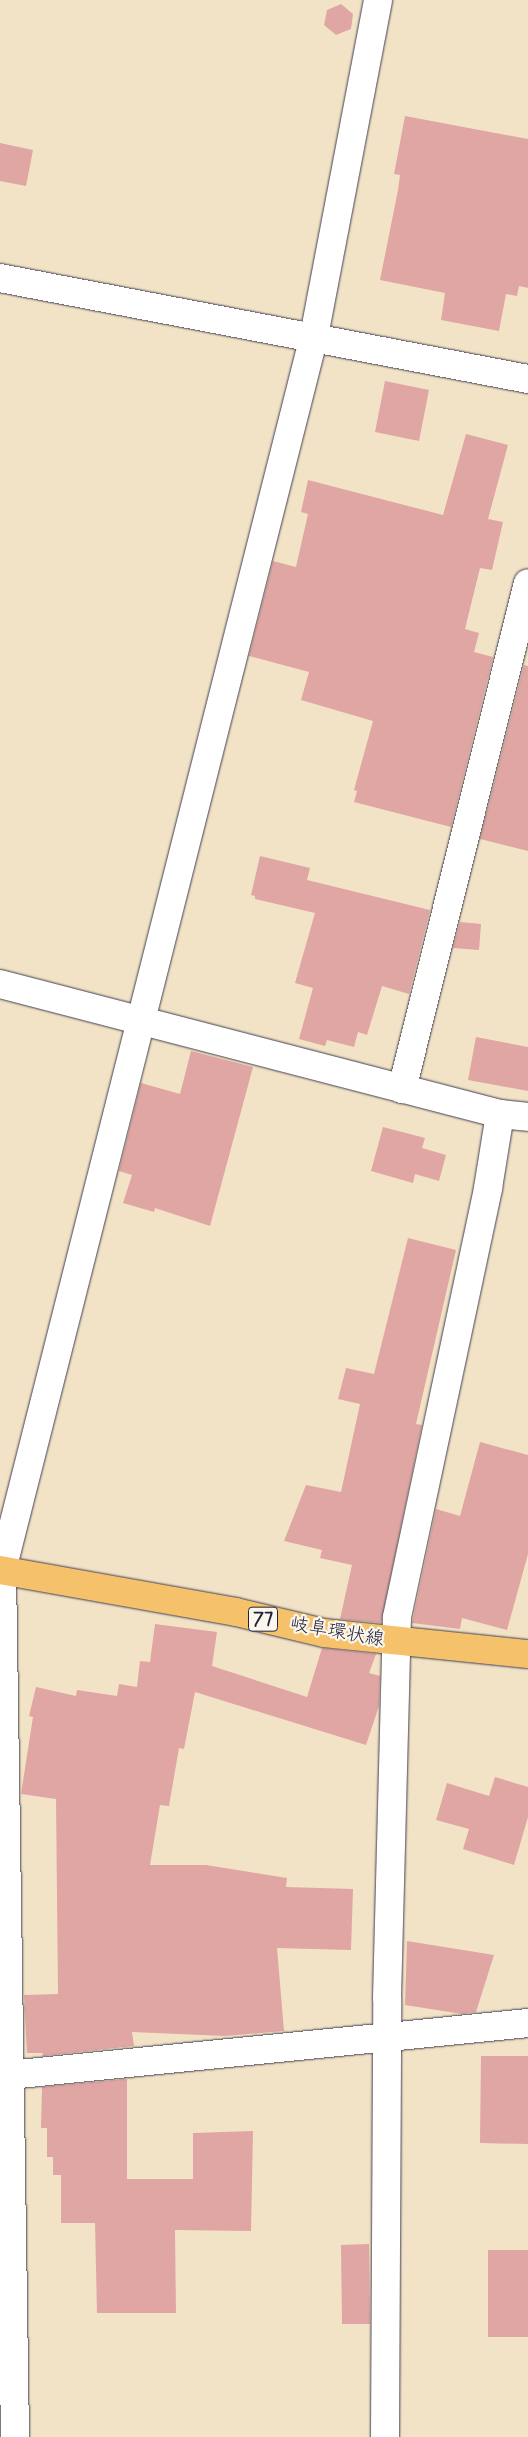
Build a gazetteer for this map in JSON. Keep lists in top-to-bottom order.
{
  "streets": {
    "main road": ["77", "岐阜環状線"]
  }
}
